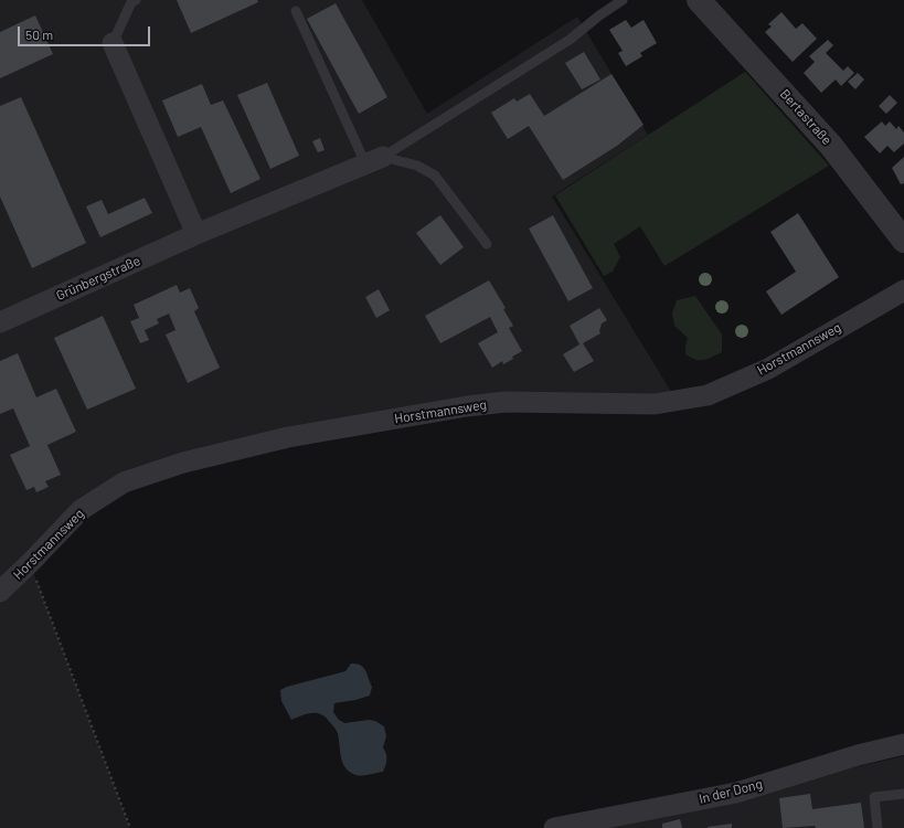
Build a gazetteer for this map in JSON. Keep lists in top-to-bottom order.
{
  "streets": {
    "street": [
      "Bertastraße",
      "Grünbergstraße",
      "Horstmannsweg",
      "In der Dong"
    ]
  },
  "scale_bar": "50 m"
}
